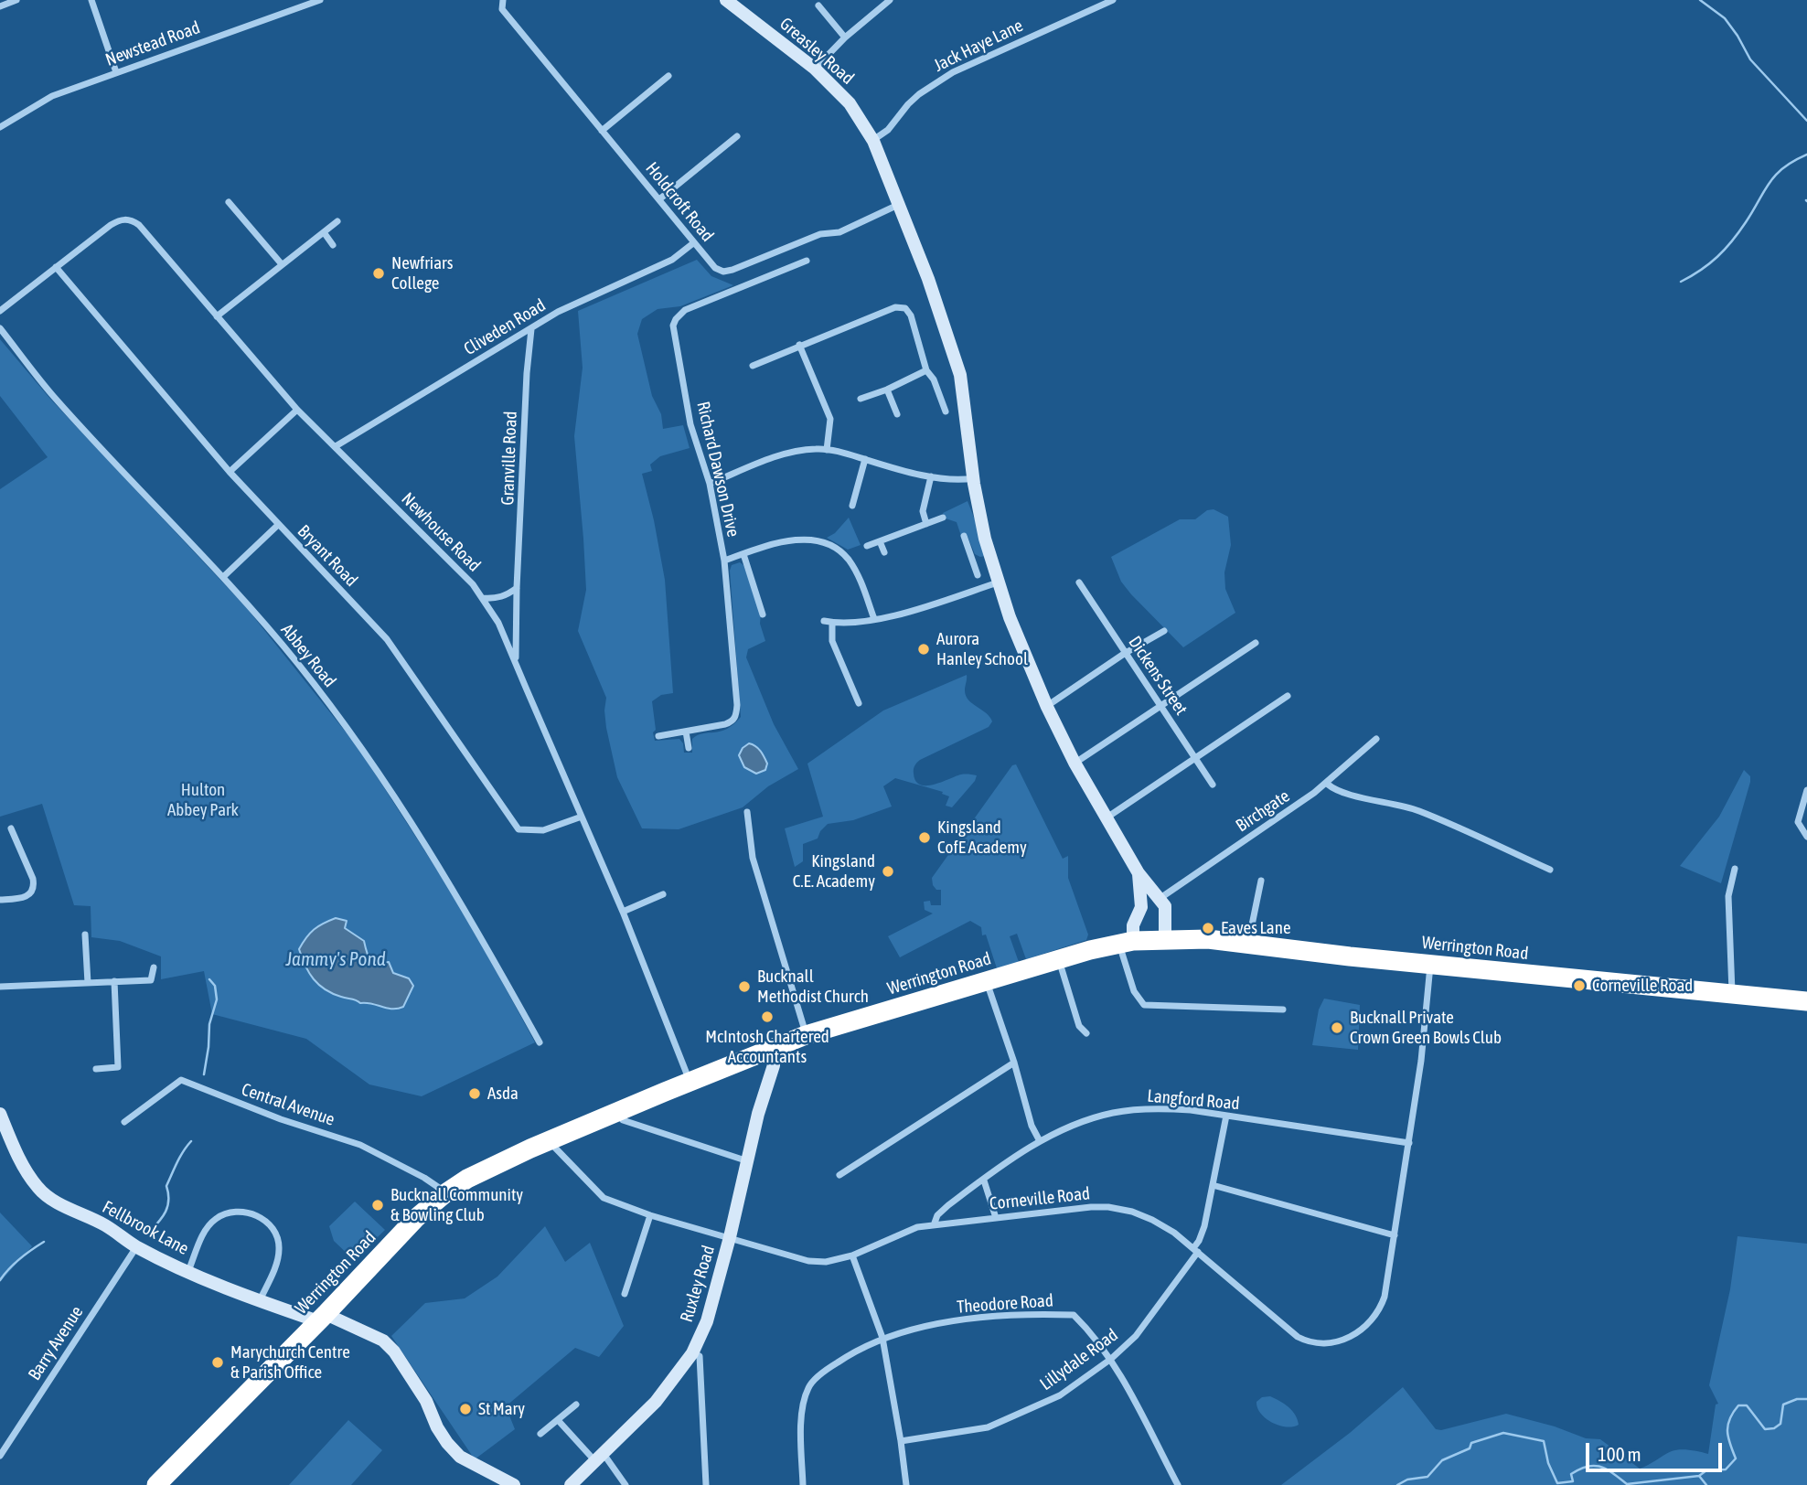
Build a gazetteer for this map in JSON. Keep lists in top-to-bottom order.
{
  "streets": {
    "highway": ["Werrington Road"],
    "street": [
      "Newstead Road",
      "Jack Haye Lane",
      "Greasley Road",
      "Holdcroft Road",
      "Cliveden Road",
      "Granville Road",
      "Richard Dawson Drive",
      "Newhouse Road",
      "Bryant Road",
      "Abbey Road",
      "Dickens Street",
      "Birchgate",
      "Langford Road",
      "Central Avenue",
      "Corneville Road",
      "Fellbrook Lane",
      "Ruxley Road",
      "Theodore Road",
      "Barry Avenue",
      "Lillydale Road"
    ]
  },
  "crossings": [
    ["Jack Haye Lane", "Greasley Road"],
    ["Greasley Road", "Holdcroft Road"],
    ["Holdcroft Road", "Cliveden Road"],
    ["Cliveden Road", "Granville Road"],
    ["Cliveden Road", "Newhouse Road"],
    ["Granville Road", "Newhouse Road"],
    ["Newhouse Road", "Bryant Road"],
    ["Newhouse Road", "Werrington Road"],
    ["Werrington Road", "Central Avenue"],
    ["Werrington Road", "Corneville Road"],
    ["Werrington Road", "Fellbrook Lane"],
    ["Werrington Road", "Ruxley Road"],
    ["Langford Road", "Corneville Road"],
    ["Langford Road", "Lillydale Road"],
    ["Corneville Road", "Ruxley Road"],
    ["Corneville Road", "Lillydale Road"],
    ["Fellbrook Lane", "Barry Avenue"],
    ["Theodore Road", "Lillydale Road"]
  ],
  "water": ["Jammy's Pond"],
  "parks": ["Hulton Abbey Park"],
  "places": [
    "Newfriars College",
    "Aurora Hanley School",
    "Kingsland CofE Academy",
    "Kingsland C.E. Academy",
    "Eaves Lane",
    "Corneville Road",
    "Bucknall Methodist Church",
    "McIntosh Chartered Accountants",
    "Bucknall Private Crown Green Bowls Club",
    "Asda",
    "Bucknall Community & Bowling Club",
    "Marychurch Centre & Parish Office",
    "St Mary"
  ],
  "scale_bar": "100 m"
}
